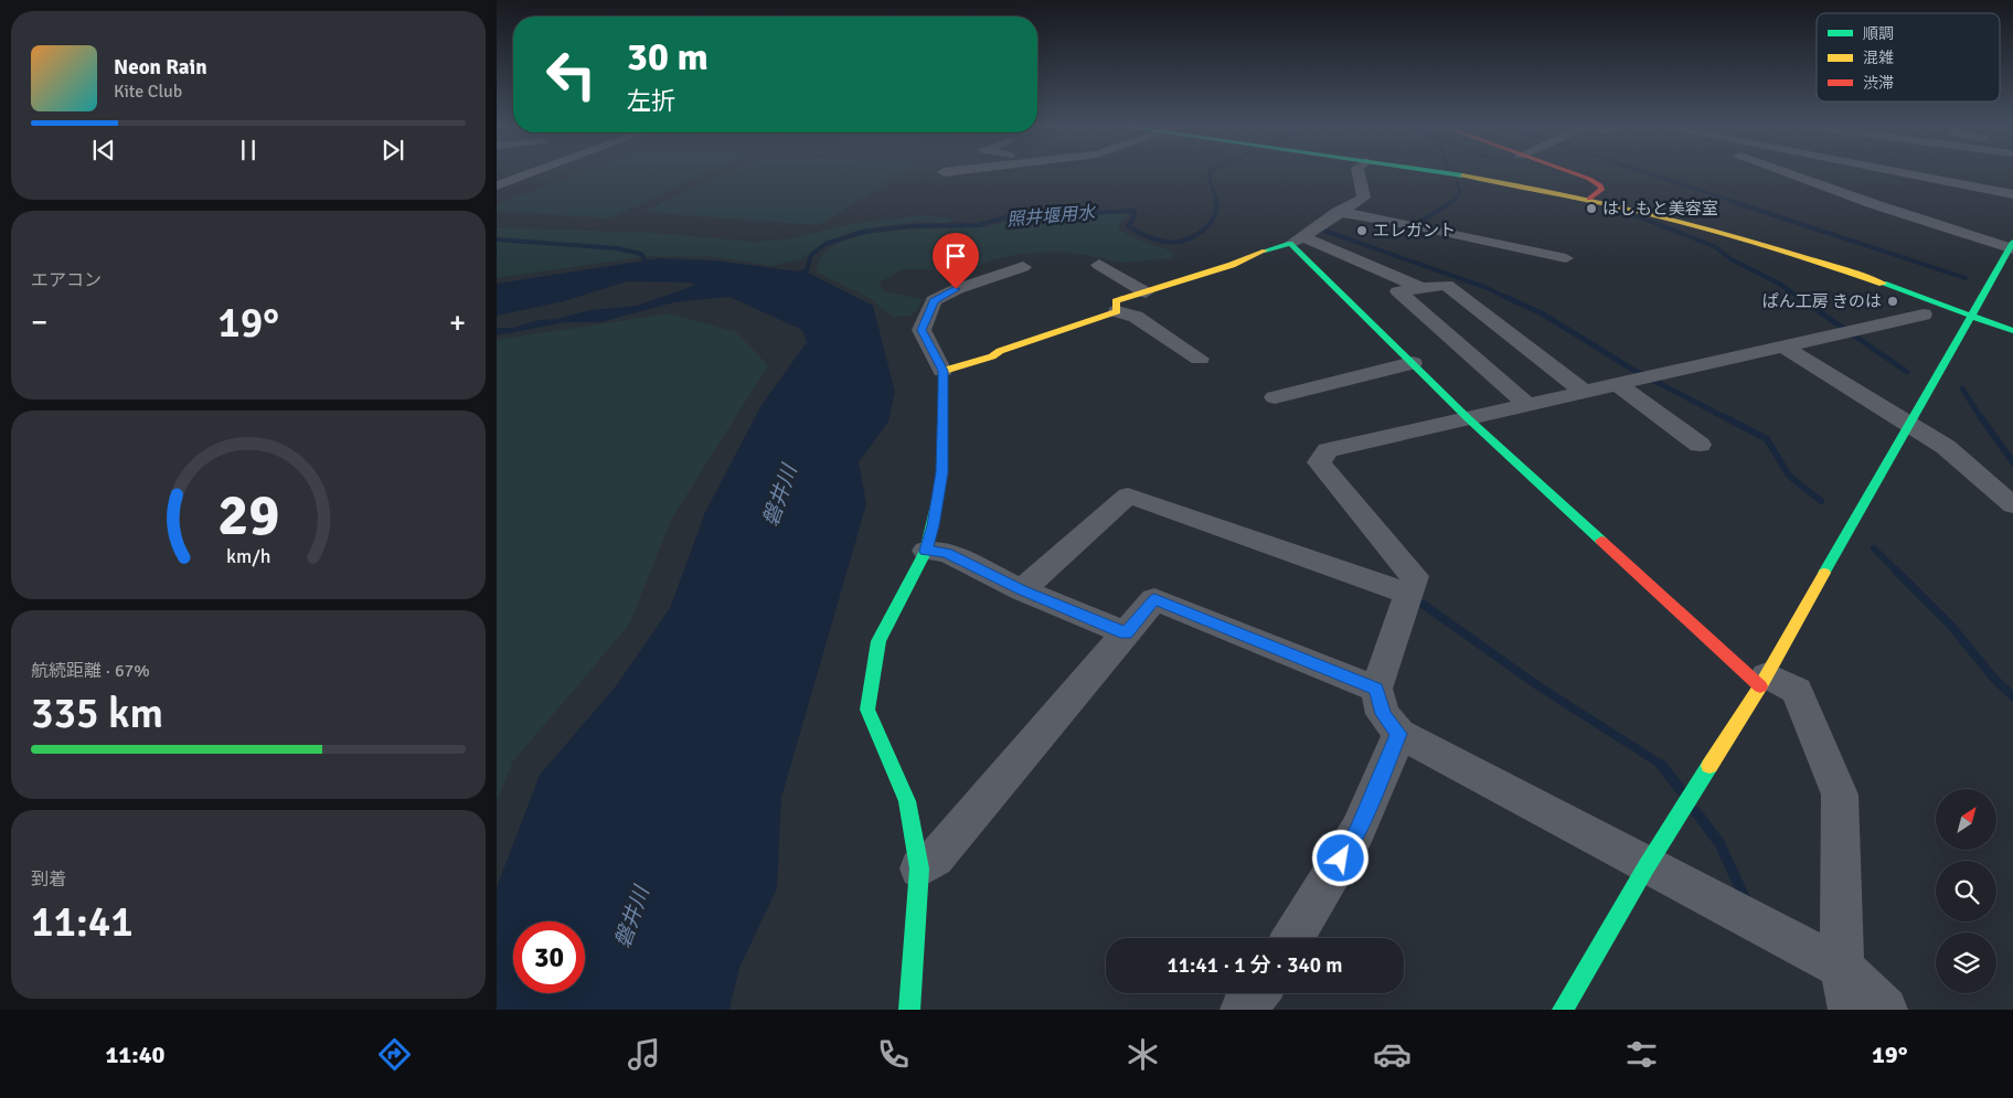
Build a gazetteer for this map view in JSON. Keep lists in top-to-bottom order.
{
  "water": ["照井堰用水", "磐井川"],
  "places": ["はしもと美容室", "エレガント", "ぱん工房 きのは"],
  "legend": ["順調", "混雑", "渋滞"],
  "north": "top right",
  "page": {
    "turn": ["30 m", "左折"],
    "song": ["Neon Rain", "Kite Club"],
    "tile": [
      "エアコン",
      ["航続距離 · 67%", "335 km"],
      ["到着", "11:41"]
    ],
    "heat": ["−", "19°", "+"],
    "limit": "30",
    "trip": "11:41 · 1 分 · 340 m",
    "tabs": ["11:40", "19°"],
    "gauge": ["29", "km/h"]
  }
}
